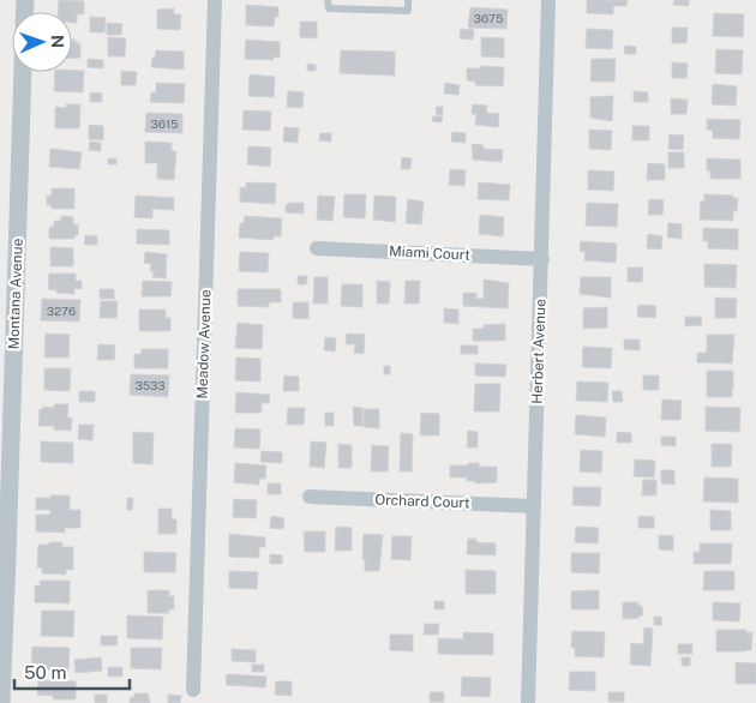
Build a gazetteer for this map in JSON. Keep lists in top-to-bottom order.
{
  "streets": {
    "street": [
      "Miami Court",
      "Montana Avenue",
      "Meadow Avenue",
      "Herbert Avenue",
      "Orchard Court"
    ]
  },
  "crossings": [
    ["Miami Court", "Herbert Avenue"],
    ["Herbert Avenue", "Orchard Court"]
  ],
  "house_numbers": [
    "3675",
    "3615",
    "3276",
    "3533"
  ],
  "scale_bar": "50 m",
  "north": "right"
}
